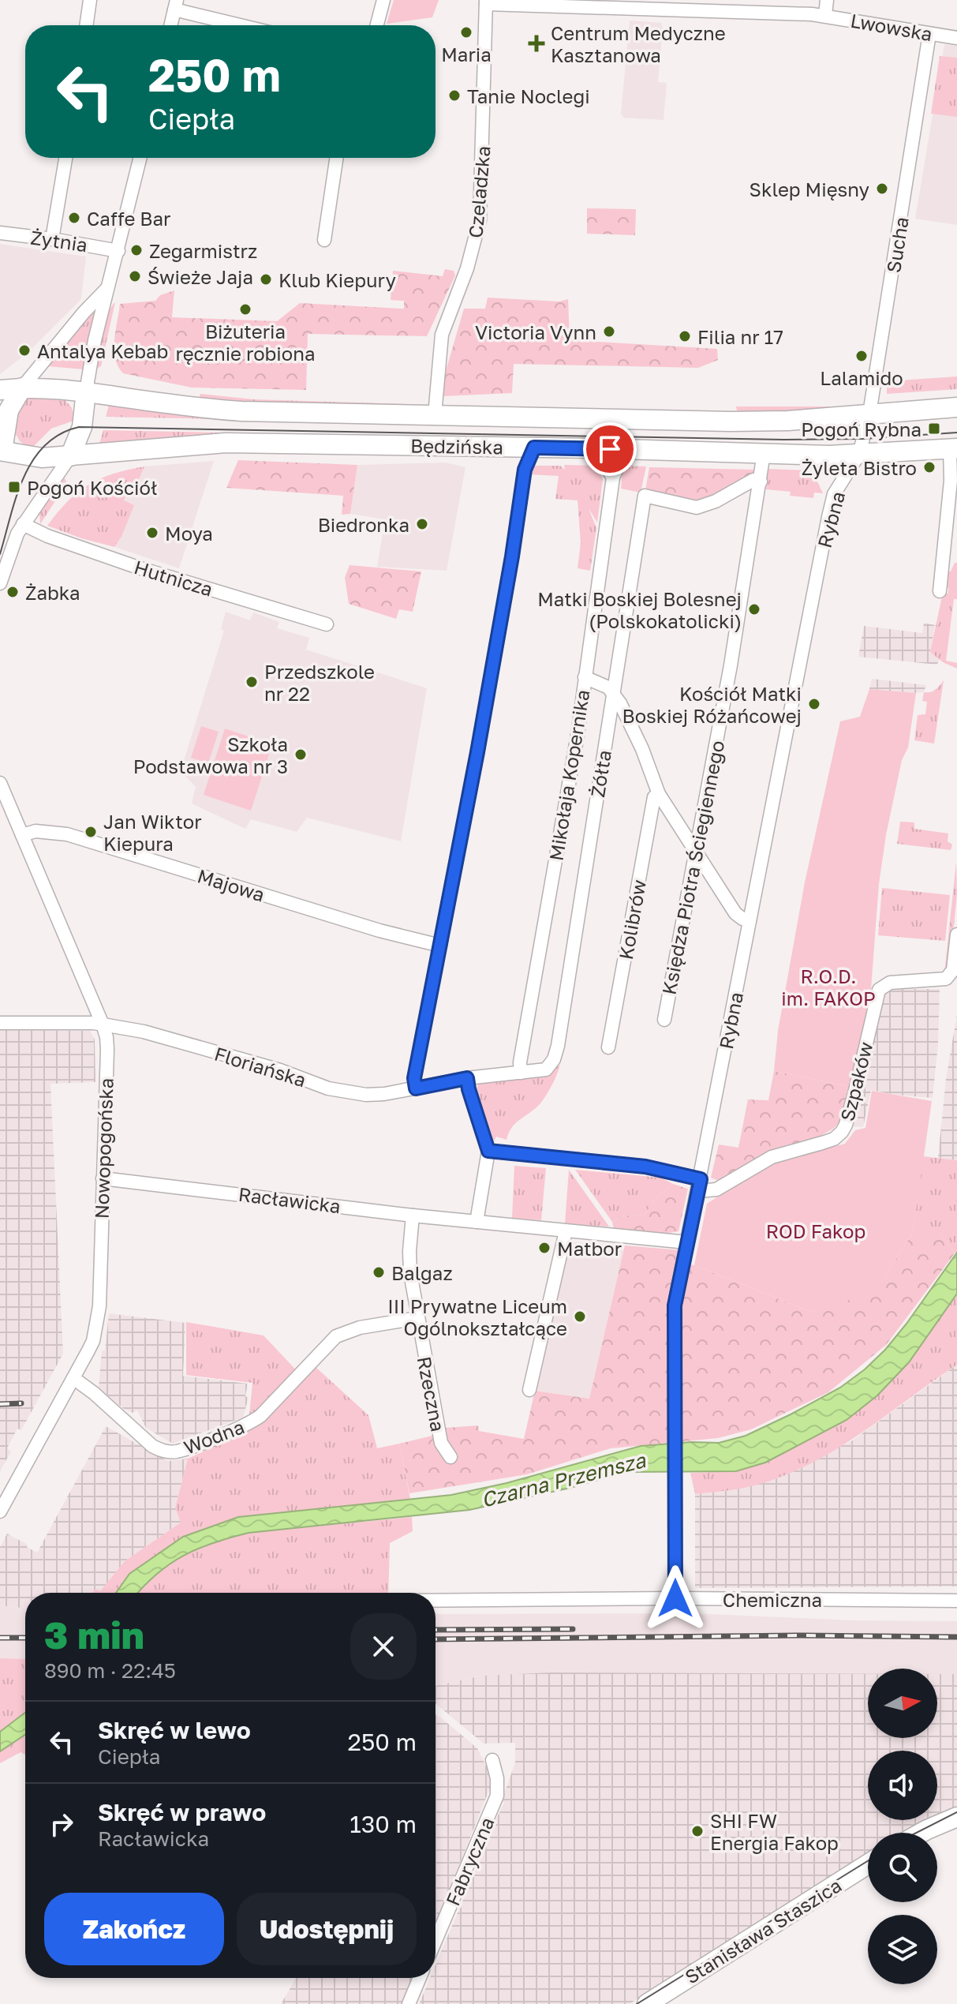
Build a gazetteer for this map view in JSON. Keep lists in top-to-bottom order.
{
  "streets": {
    "street": [
      "Lwowska",
      "Czeladzka",
      "Żytnia",
      "Sucha",
      "Będzińska",
      "Rybna",
      "Hutnicza",
      "Żółta",
      "Mikołaja Kopernika",
      "Księdza Piotra Ściegiennego",
      "Majowa",
      "Kolibrów",
      "Floriańska",
      "Szpaków",
      "Nowopogońska",
      "Racławicka",
      "Rzeczna",
      "Wodna",
      "Chemiczna",
      "Fabryczna",
      "Stanisława Staszica"
    ]
  },
  "crossings": [
    ["Lwowska", "Czeladzka"],
    ["Lwowska", "Sucha"],
    ["Czeladzka", "Będzińska"],
    ["Sucha", "Będzińska"],
    ["Sucha", "Rybna"],
    ["Będzińska", "Rybna"],
    ["Będzińska", "Mikołaja Kopernika"],
    ["Będzińska", "Księdza Piotra Ściegiennego"],
    ["Rybna", "Szpaków"],
    ["Rybna", "Racławicka"],
    ["Rybna", "Chemiczna"],
    ["Żółta", "Mikołaja Kopernika"],
    ["Żółta", "Księdza Piotra Ściegiennego"],
    ["Żółta", "Floriańska"],
    ["Mikołaja Kopernika", "Floriańska"],
    ["Majowa", "Nowopogońska"],
    ["Floriańska", "Nowopogońska"],
    ["Nowopogońska", "Racławicka"],
    ["Nowopogońska", "Wodna"],
    ["Racławicka", "Rzeczna"],
    ["Rzeczna", "Wodna"]
  ],
  "water": ["Czarna Przemsza"],
  "parks": ["R.O.D. im. FAKOP", "ROD Fakop"],
  "places": {
    "other": [
      "Maria",
      "Tanie Noclegi",
      "Sklep Mięsny",
      "Caffe Bar",
      "Zegarmistrz",
      "Świeże Jaja",
      "Klub Kiepury",
      "Biżuteria ręcznie robiona",
      "Victoria Vynn",
      "Filia nr 17",
      "Antalya Kebab",
      "Lalamido",
      "Żyleta Bistro",
      "Biedronka",
      "Moya",
      "Żabka",
      "Matki Boskiej Bolesnej (Polskokatolicki)",
      "Przedszkole nr 22",
      "Kościół Matki Boskiej Różańcowej",
      "Szkoła Podstawowa nr 3",
      "Jan Wiktor Kiepura",
      "Matbor",
      "Balgaz",
      "III Prywatne Liceum Ogólnokształcące",
      "SHI FW Energia Fakop"
    ],
    "health": ["Centrum Medyczne Kasztanowa"],
    "transit": ["Pogoń Rybna", "Pogoń Kościół"]
  },
  "north": "right",
  "page": {
    "turn": ["250 m", "Ciepła"],
    "heading": ["3 min", "890 m · 22:45"],
    "list": [
      {
        "name": "Skręć w lewo",
        "note": "Ciepła",
        "value": "250 m"
      },
      {
        "name": "Skręć w prawo",
        "note": "Racławicka",
        "value": "130 m"
      }
    ],
    "buttons": ["Zakończ", "Udostępnij"]
  }
}
